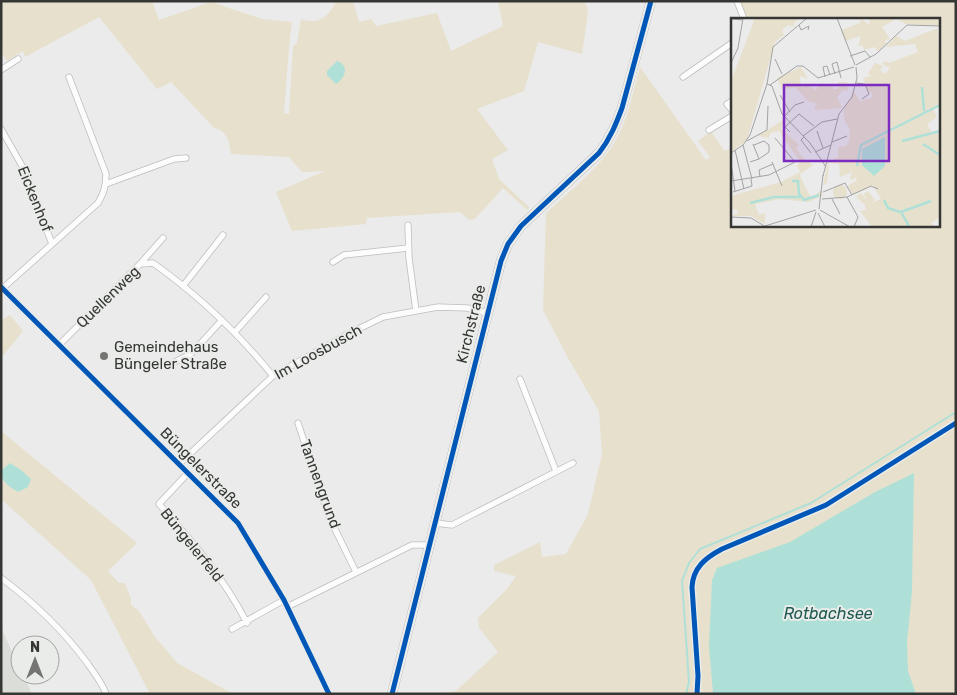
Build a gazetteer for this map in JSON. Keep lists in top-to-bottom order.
{
  "streets": {
    "street": [
      "Eickenhof",
      "Quellenweg",
      "Kirchstraße",
      "Im Loosbusch",
      "Büngelerstraße",
      "Tannengrund",
      "Büngelerfeld"
    ]
  },
  "crossings": [
    ["Eickenhof", "Büngelerstraße"],
    ["Quellenweg", "Im Loosbusch"],
    ["Quellenweg", "Büngelerstraße"],
    ["Kirchstraße", "Im Loosbusch"],
    ["Im Loosbusch", "Büngelerstraße"],
    ["Büngelerstraße", "Büngelerfeld"]
  ],
  "water": ["Rotbachsee"],
  "places": ["Gemeindehaus Büngeler Straße"],
  "north": "top"
}
